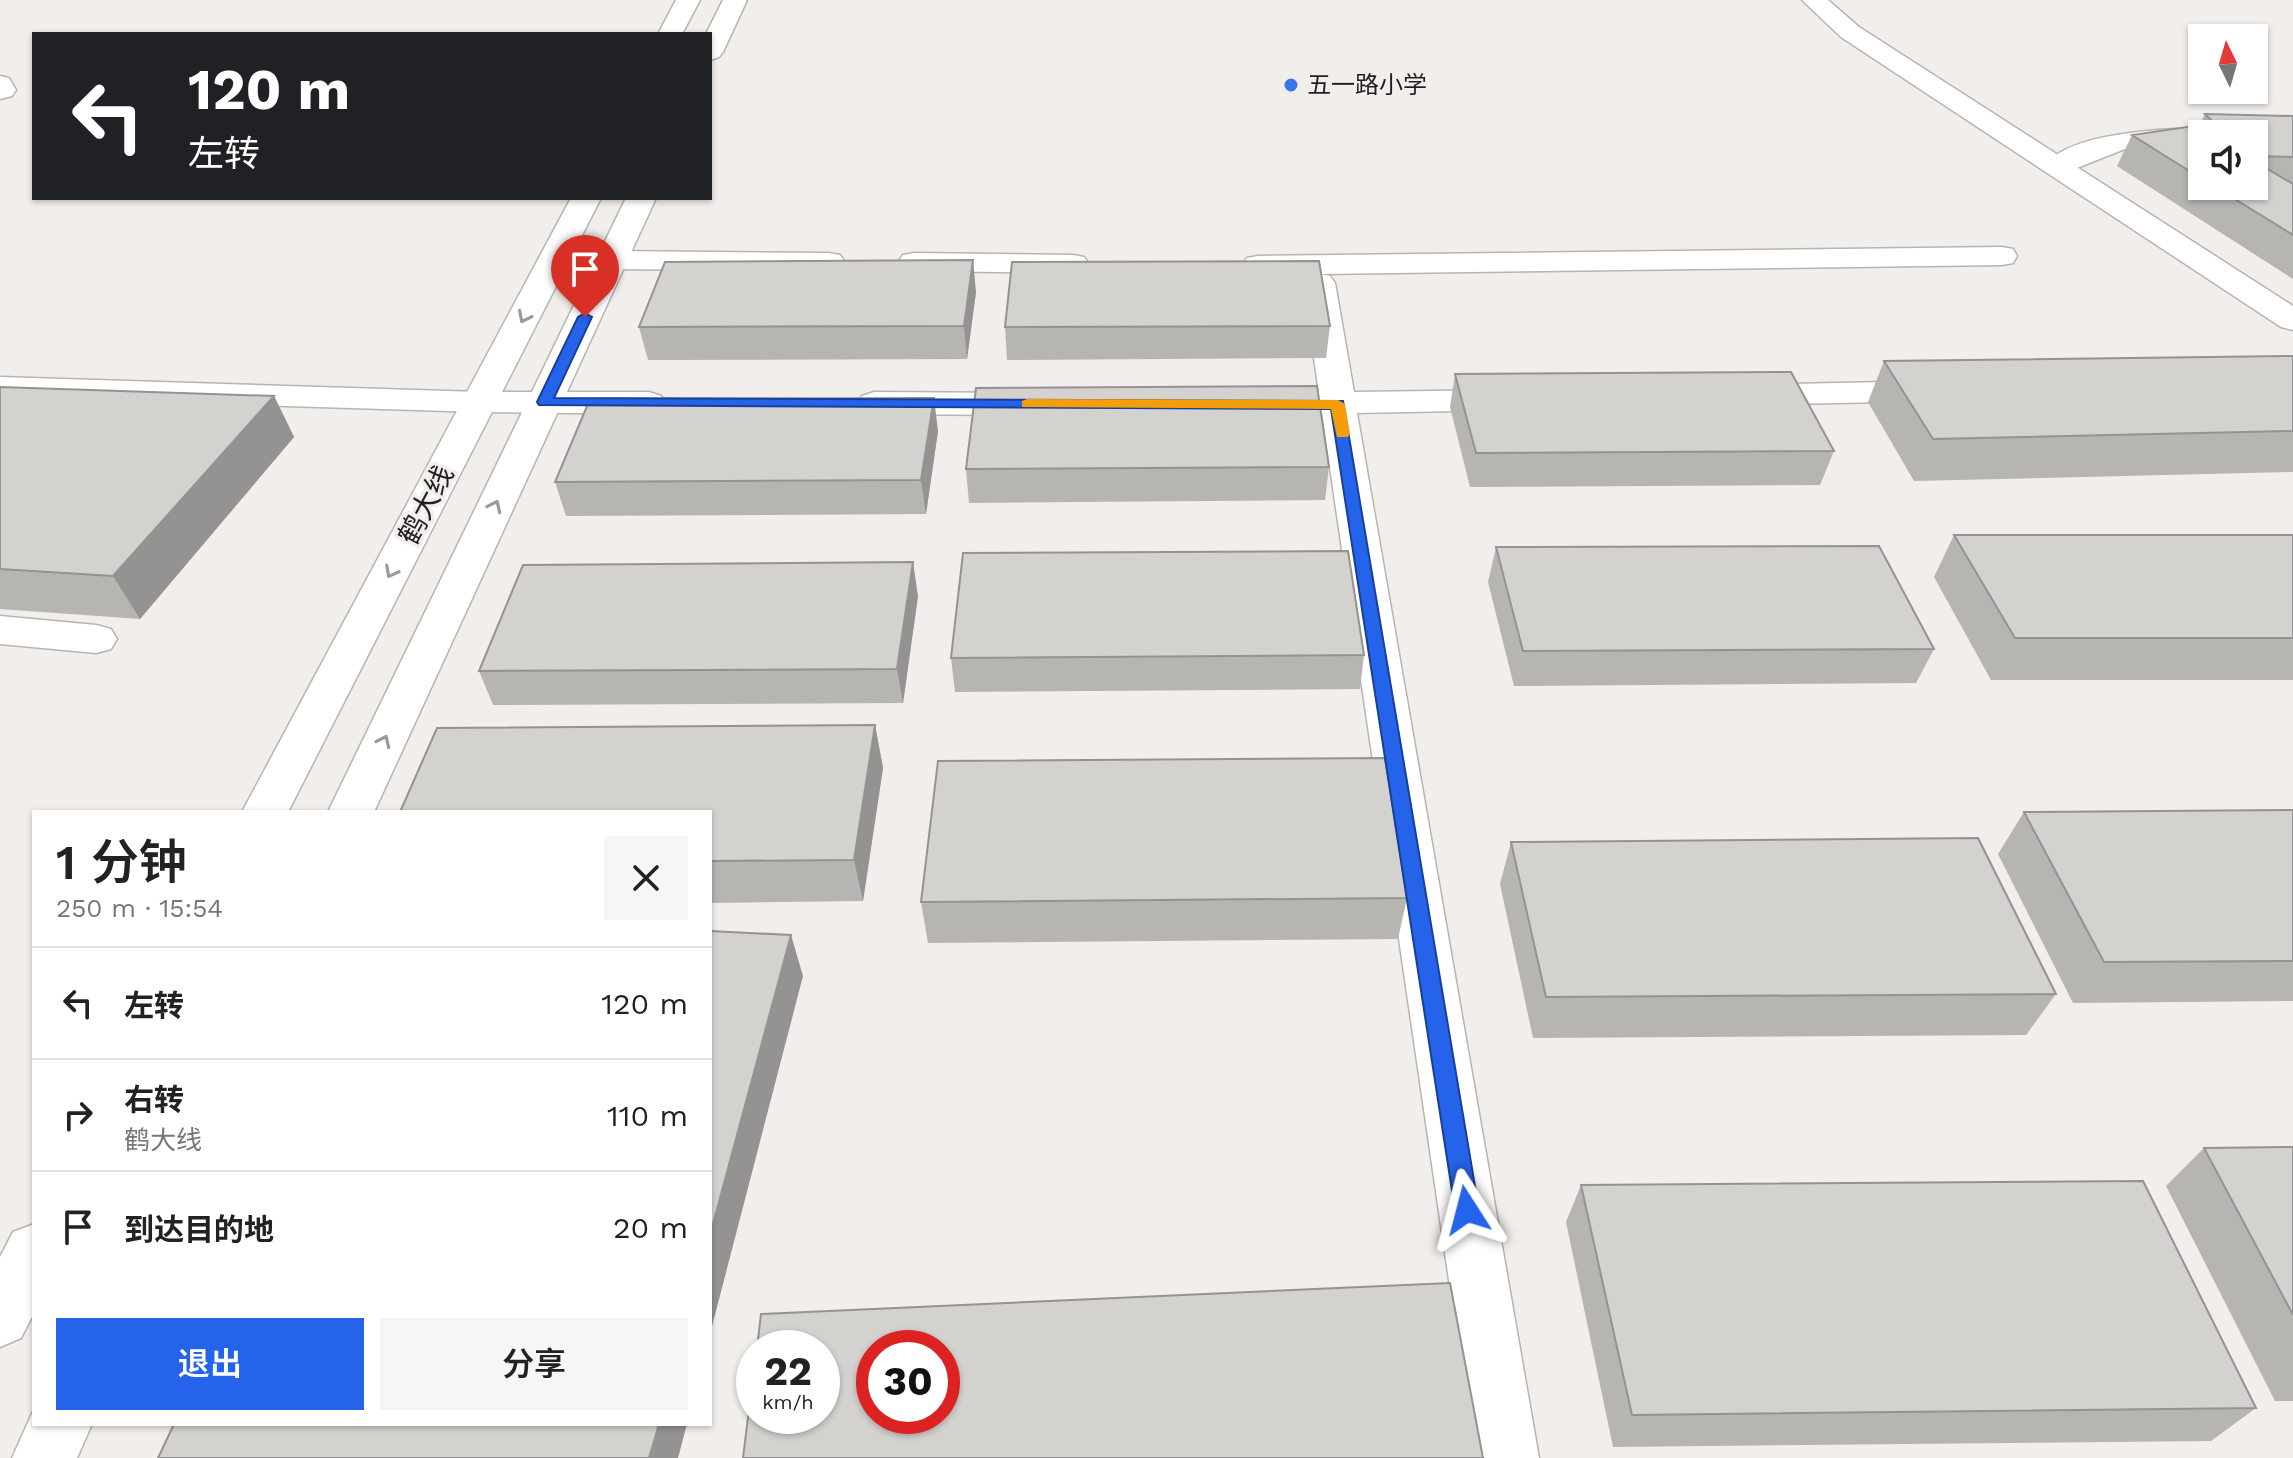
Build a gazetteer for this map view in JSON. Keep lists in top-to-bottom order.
{
  "streets": {
    "street": ["鹤大线"]
  },
  "places": ["五一路小学"],
  "north": "top",
  "page": {
    "turn": ["120 m", "左转"],
    "heading": ["1 分钟", "250 m · 15:54"],
    "list": [
      {
        "name": "左转",
        "value": "120 m"
      },
      {
        "name": "右转",
        "note": "鹤大线",
        "value": "110 m"
      },
      {
        "name": "到达目的地",
        "value": "20 m"
      }
    ],
    "buttons": ["退出", "分享"],
    "speed": "22 km/h",
    "limit": "30"
  }
}
